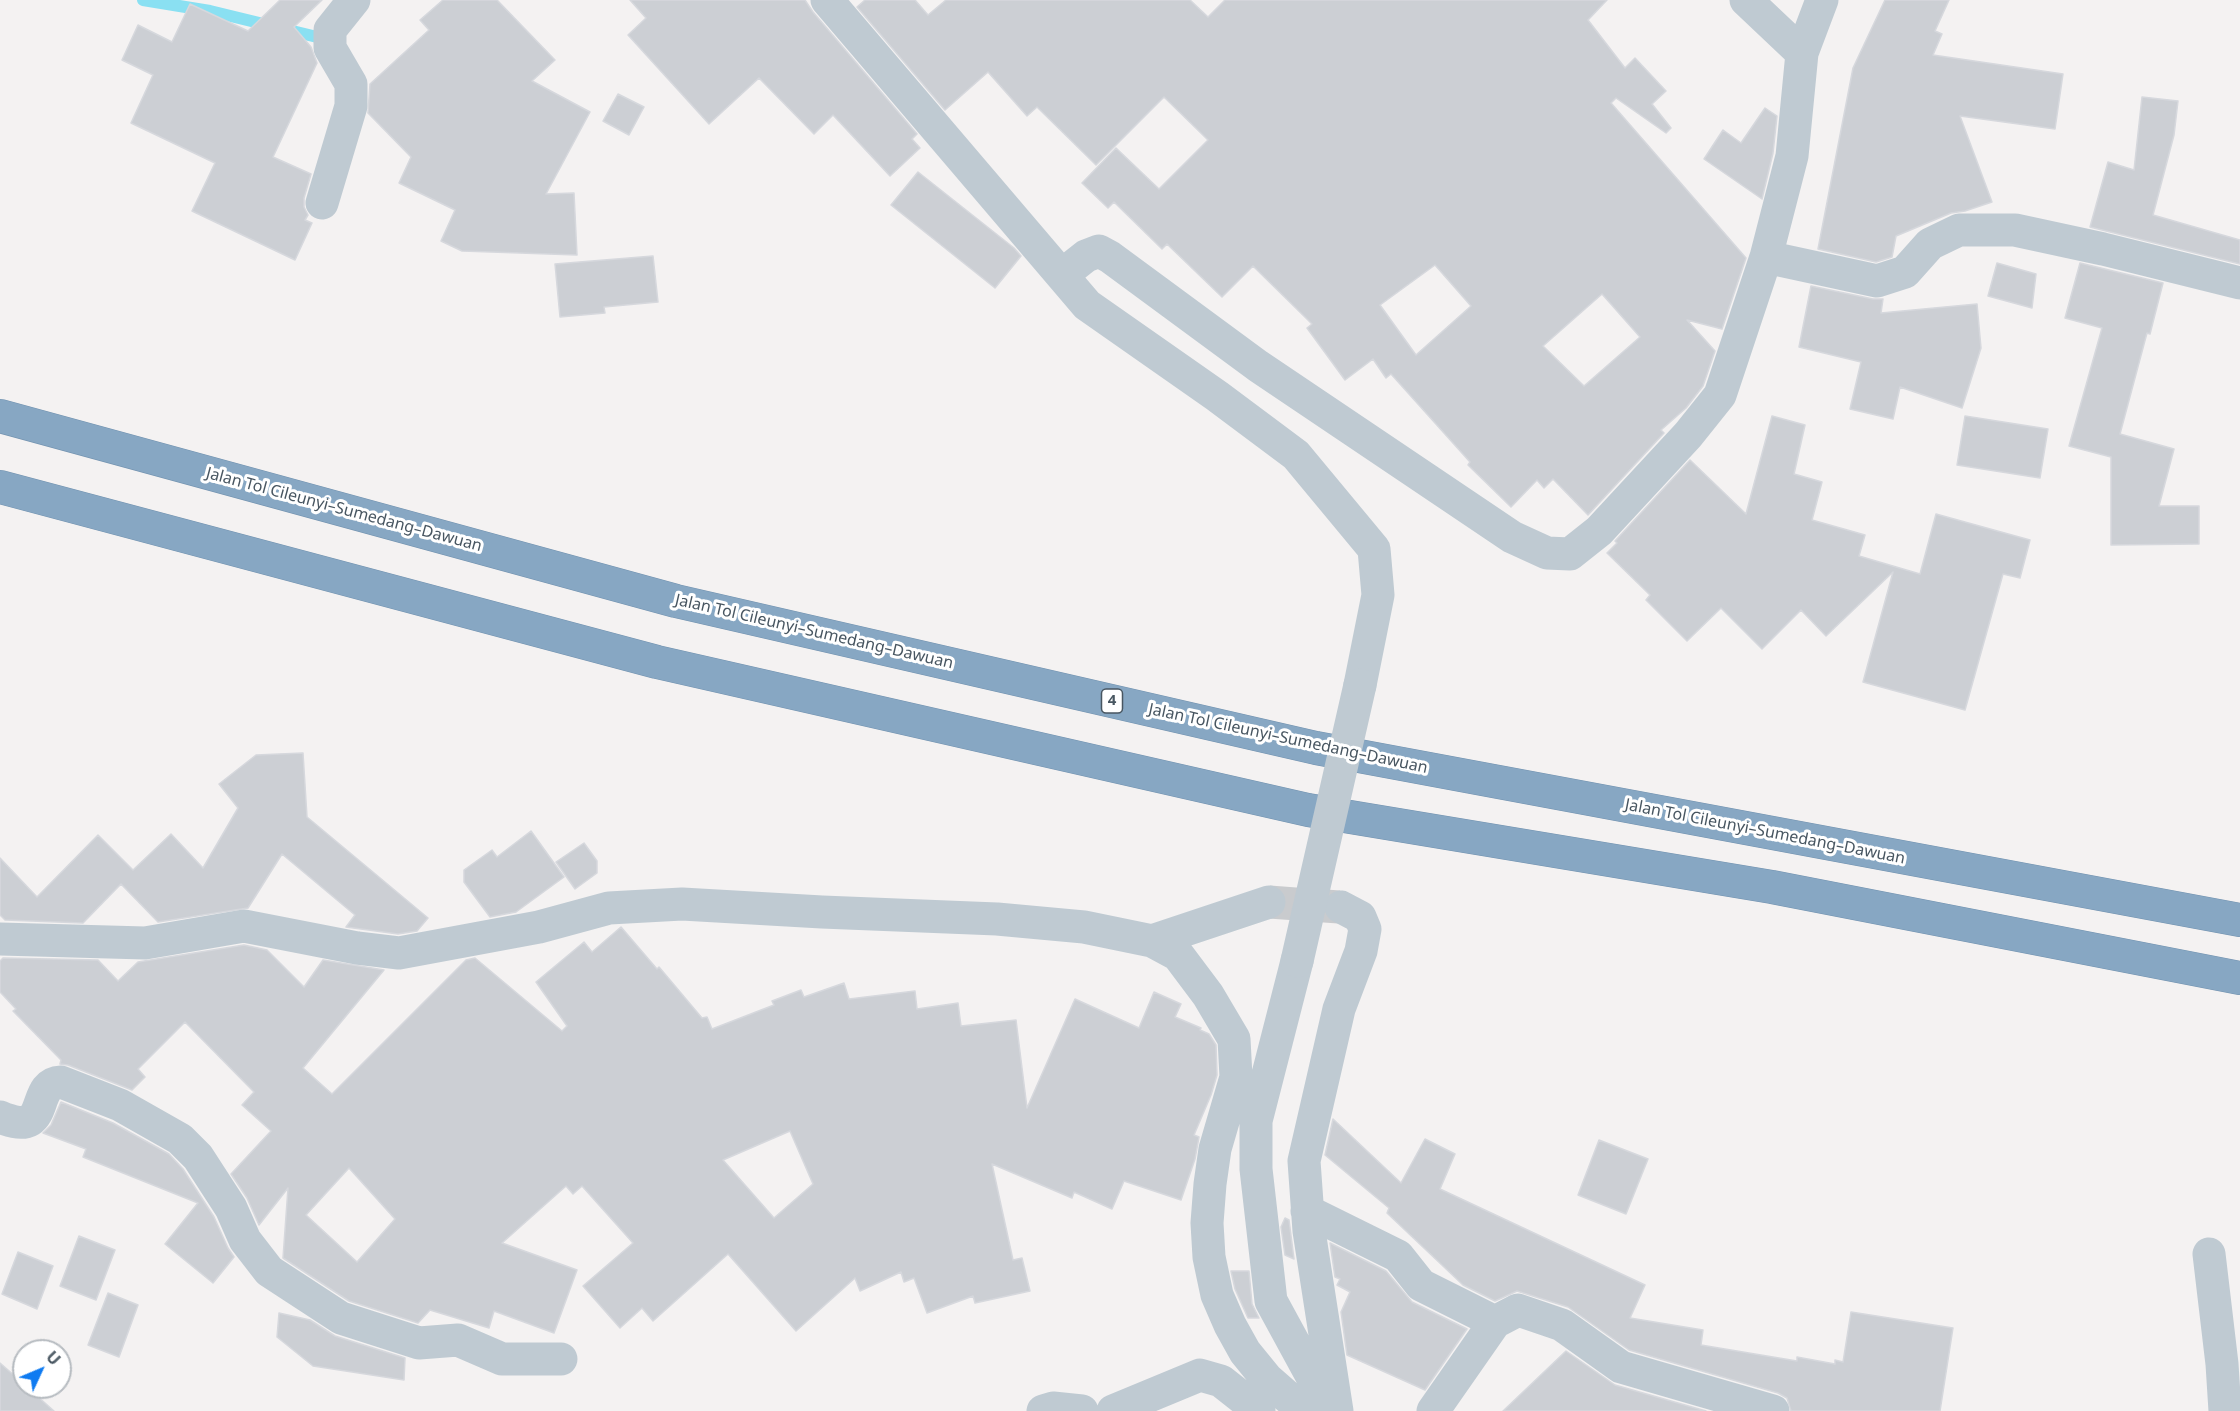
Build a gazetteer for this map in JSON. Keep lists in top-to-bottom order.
{
  "streets": {
    "highway": ["Jalan Tol Cileunyi–Sumedang–Dawuan", "4"]
  },
  "north": "top right"
}
